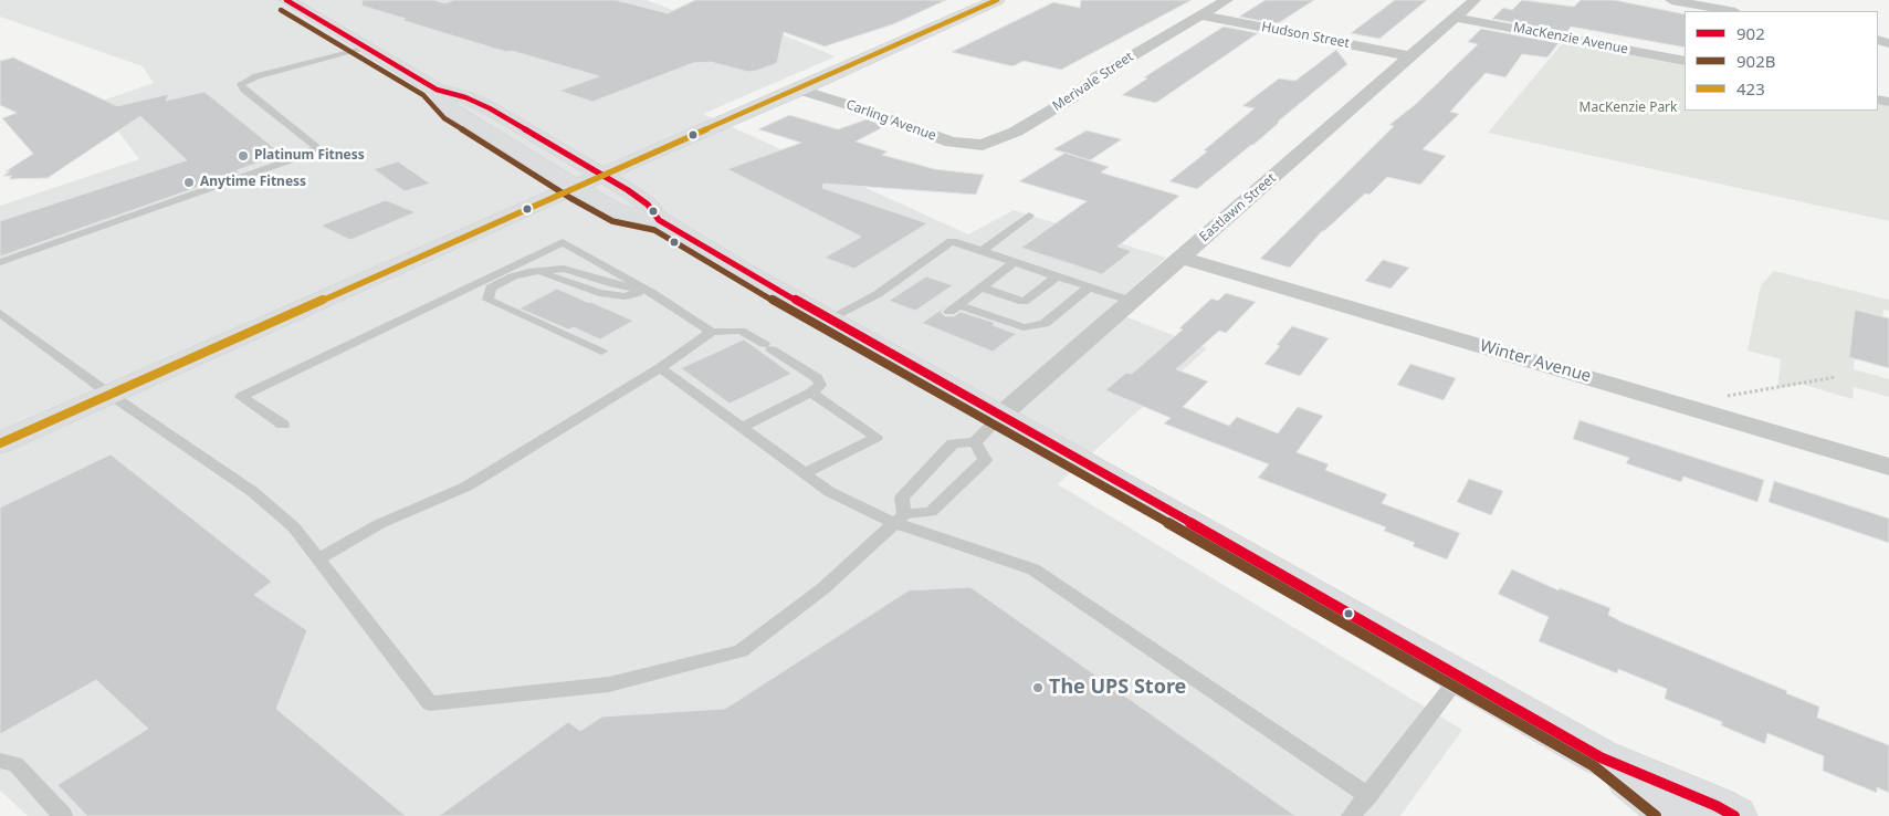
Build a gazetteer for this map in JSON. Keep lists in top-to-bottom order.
{
  "streets": {
    "street": [
      "Hudson Street",
      "MacKenzie Avenue",
      "Merivale Street",
      "Carling Avenue",
      "Eastlawn Street",
      "Winter Avenue"
    ]
  },
  "crossings": [
    ["Hudson Street", "Merivale Street"],
    ["Hudson Street", "Eastlawn Street"],
    ["MacKenzie Avenue", "Eastlawn Street"],
    ["Merivale Street", "Carling Avenue"],
    ["Eastlawn Street", "Winter Avenue"]
  ],
  "parks": ["MacKenzie Park"],
  "places": ["Platinum Fitness", "Anytime Fitness", "The UPS Store"],
  "lines": ["transit line 902", "transit line 423", "transit line 902B"],
  "legend": ["902", "902B", "423"]
}
